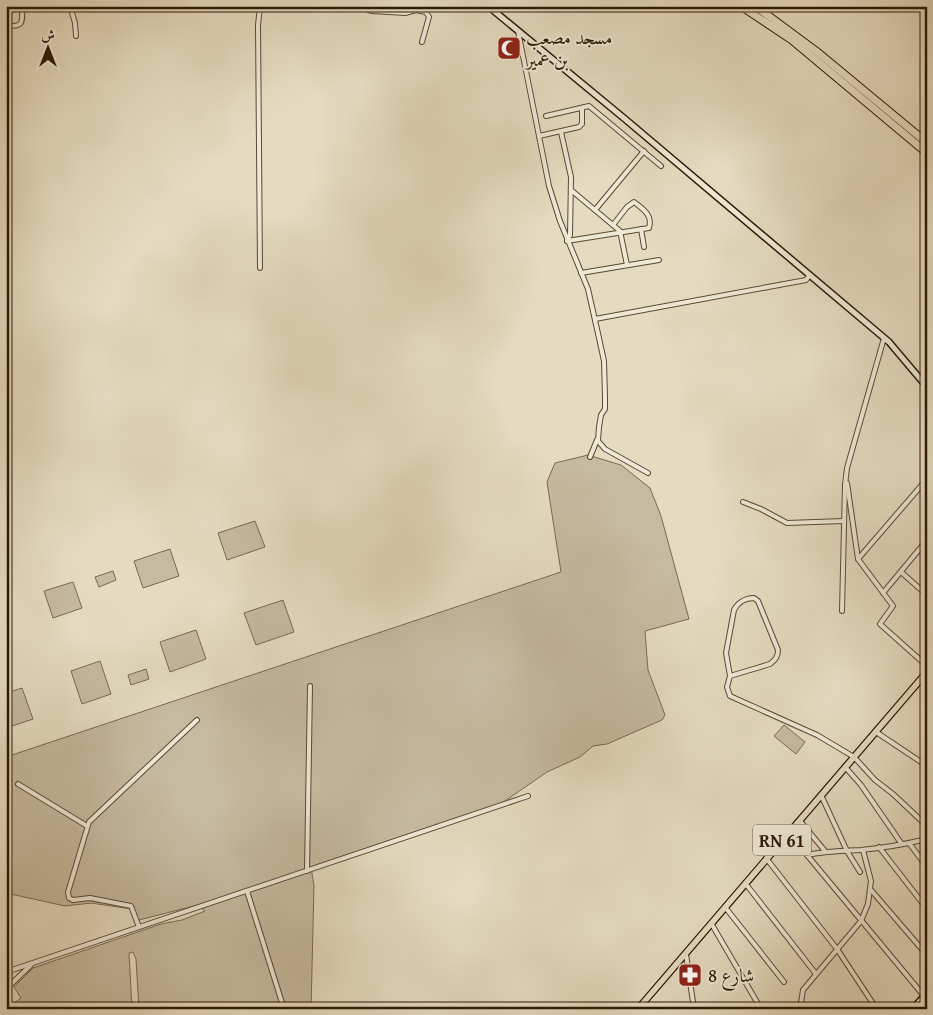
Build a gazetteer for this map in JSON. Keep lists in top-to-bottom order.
{
  "streets": {
    "main road": ["RN 61"]
  },
  "places": {
    "mosque": ["مسجد مصعب بن عمير"],
    "pharmacy": ["شارع 8"]
  },
  "north": "top"
}
